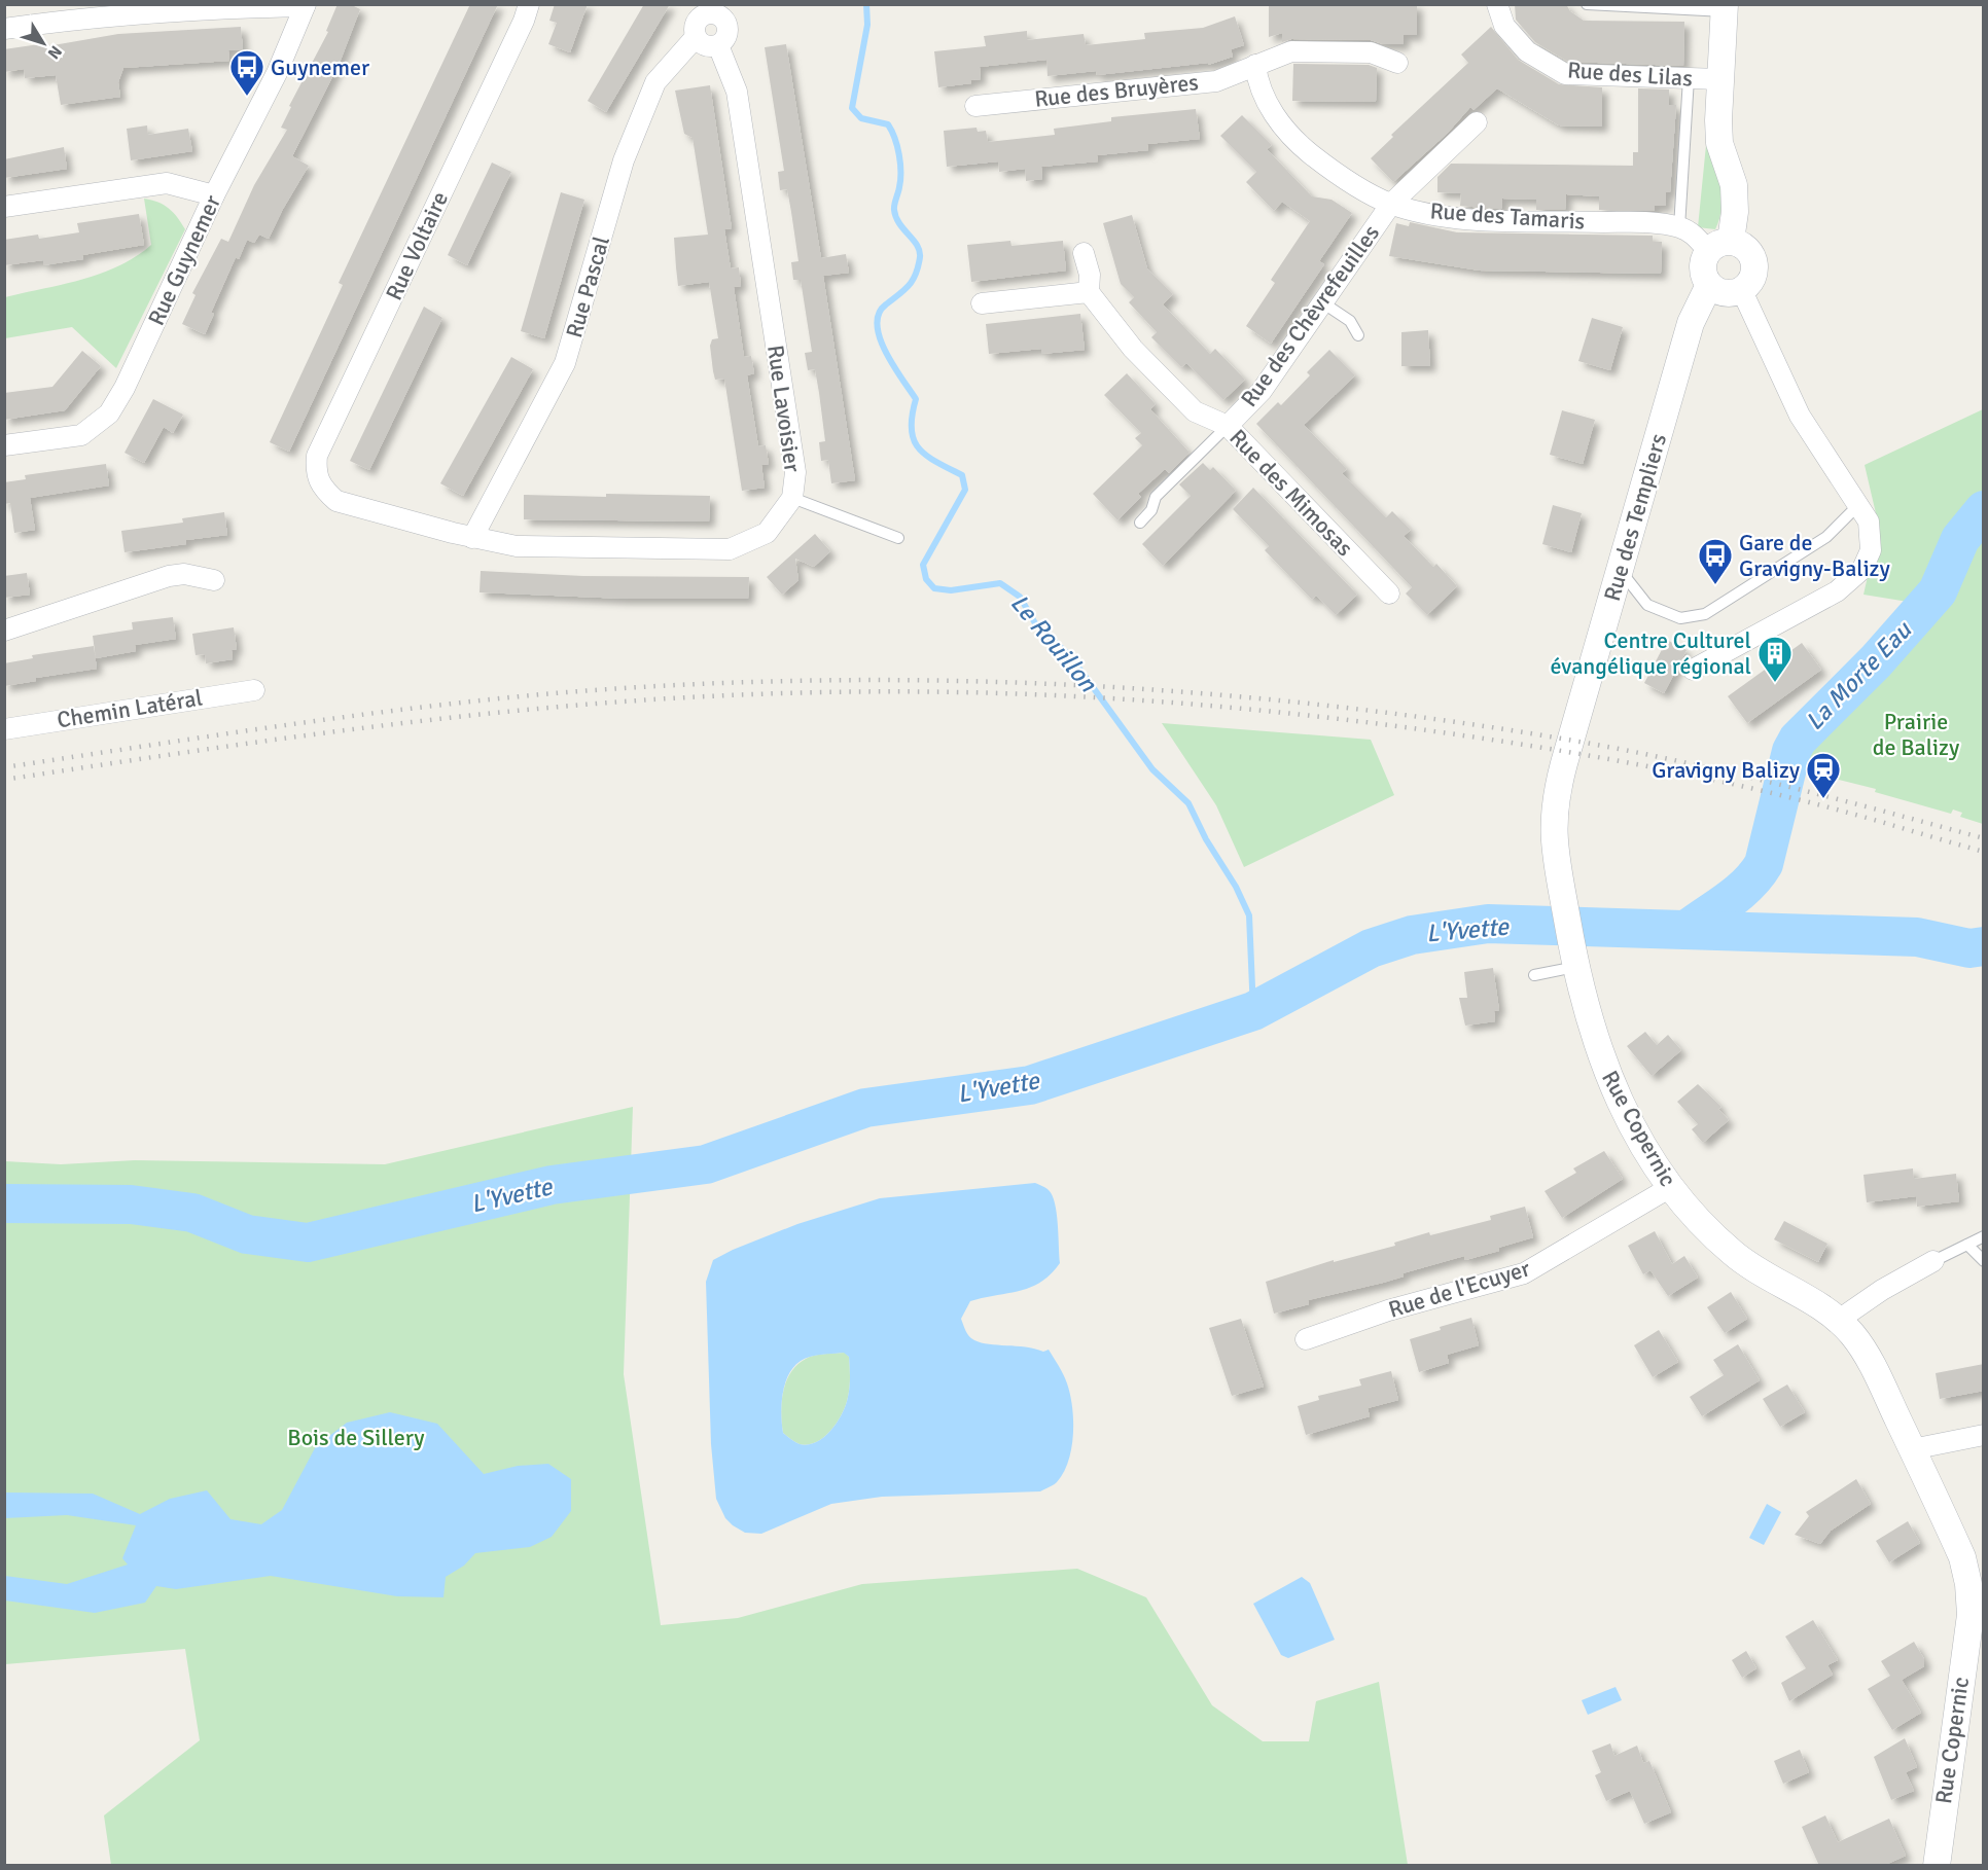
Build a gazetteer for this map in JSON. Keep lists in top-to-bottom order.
{
  "streets": {
    "street": [
      "Rue des Lilas",
      "Rue des Bruyères",
      "Rue des Tamaris",
      "Rue Voltaire",
      "Rue Guynemer",
      "Rue Pascal",
      "Rue des Chèvrefeuilles",
      "Rue Lavoisier",
      "Rue des Mimosas",
      "Rue des Templiers",
      "Chemin Latéral",
      "Rue Copernic",
      "Rue de l'Ecuyer"
    ]
  },
  "crossings": [
    ["Rue des Bruyères", "Rue des Tamaris"],
    ["Rue des Tamaris", "Rue des Chèvrefeuilles"],
    ["Rue Voltaire", "Rue Lavoisier"],
    ["Rue Pascal", "Rue Lavoisier"],
    ["Rue des Chèvrefeuilles", "Rue des Mimosas"],
    ["Rue des Templiers", "Rue Copernic"],
    ["Rue Copernic", "Rue de l'Ecuyer"]
  ],
  "water": ["Le Rouillon", "La Morte Eau", "L'Yvette"],
  "parks": ["Prairie de Balizy", "Bois de Sillery"],
  "places": {
    "bus stop": ["Guynemer", "Gare de Gravigny-Balizy"],
    "building": ["Centre Culturel évangélique régional"],
    "station": ["Gravigny Balizy"]
  },
  "north": "bottom right"
}
